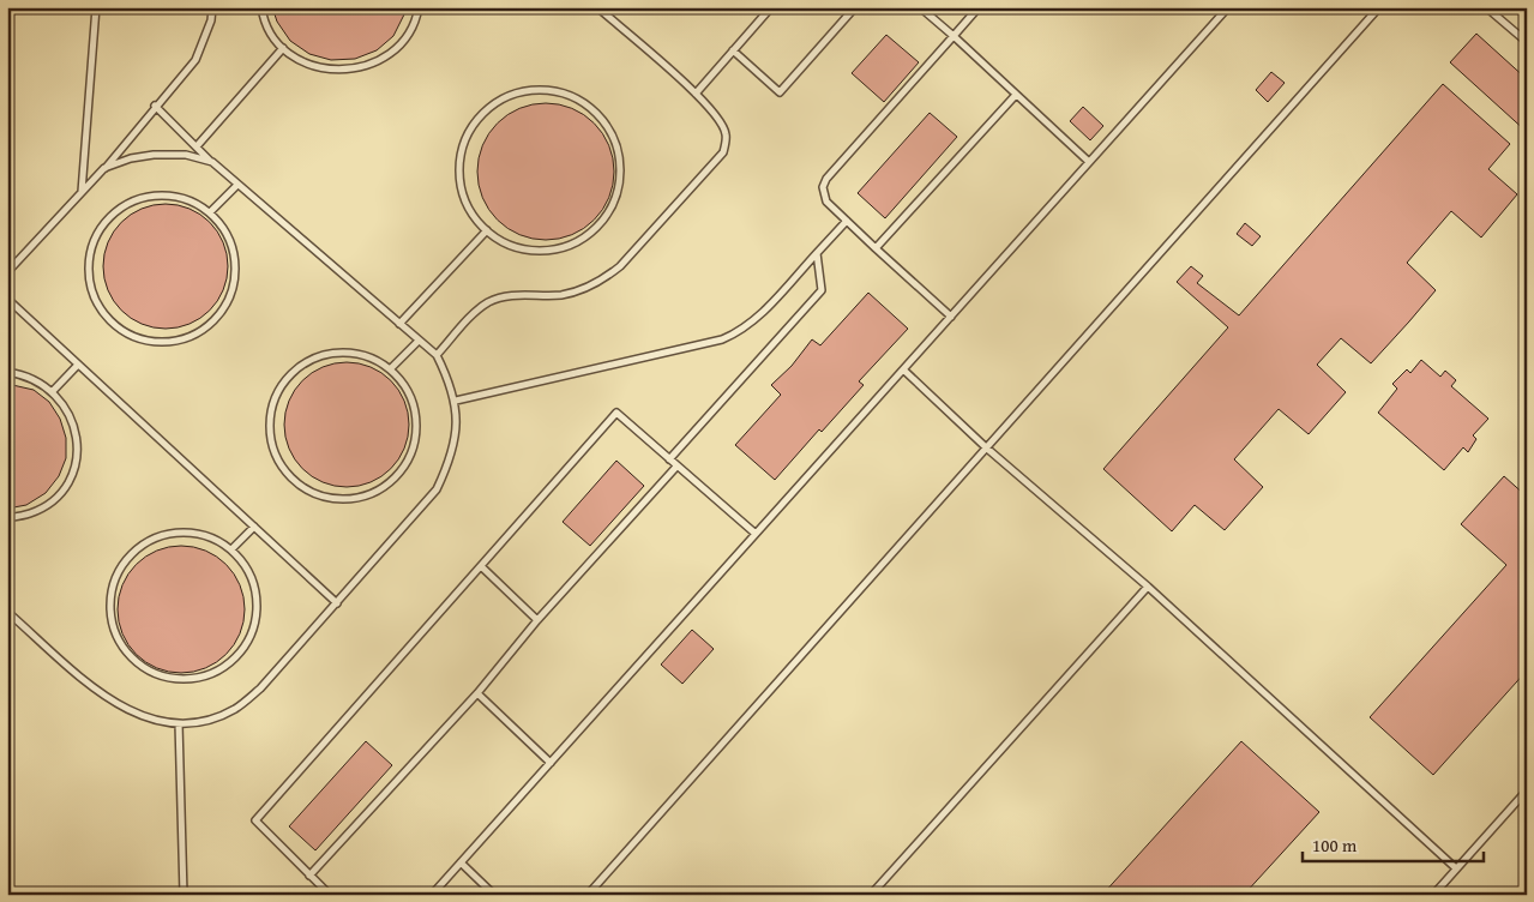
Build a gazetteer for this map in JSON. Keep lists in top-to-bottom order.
{
  "scale_bar": "100 m"
}
